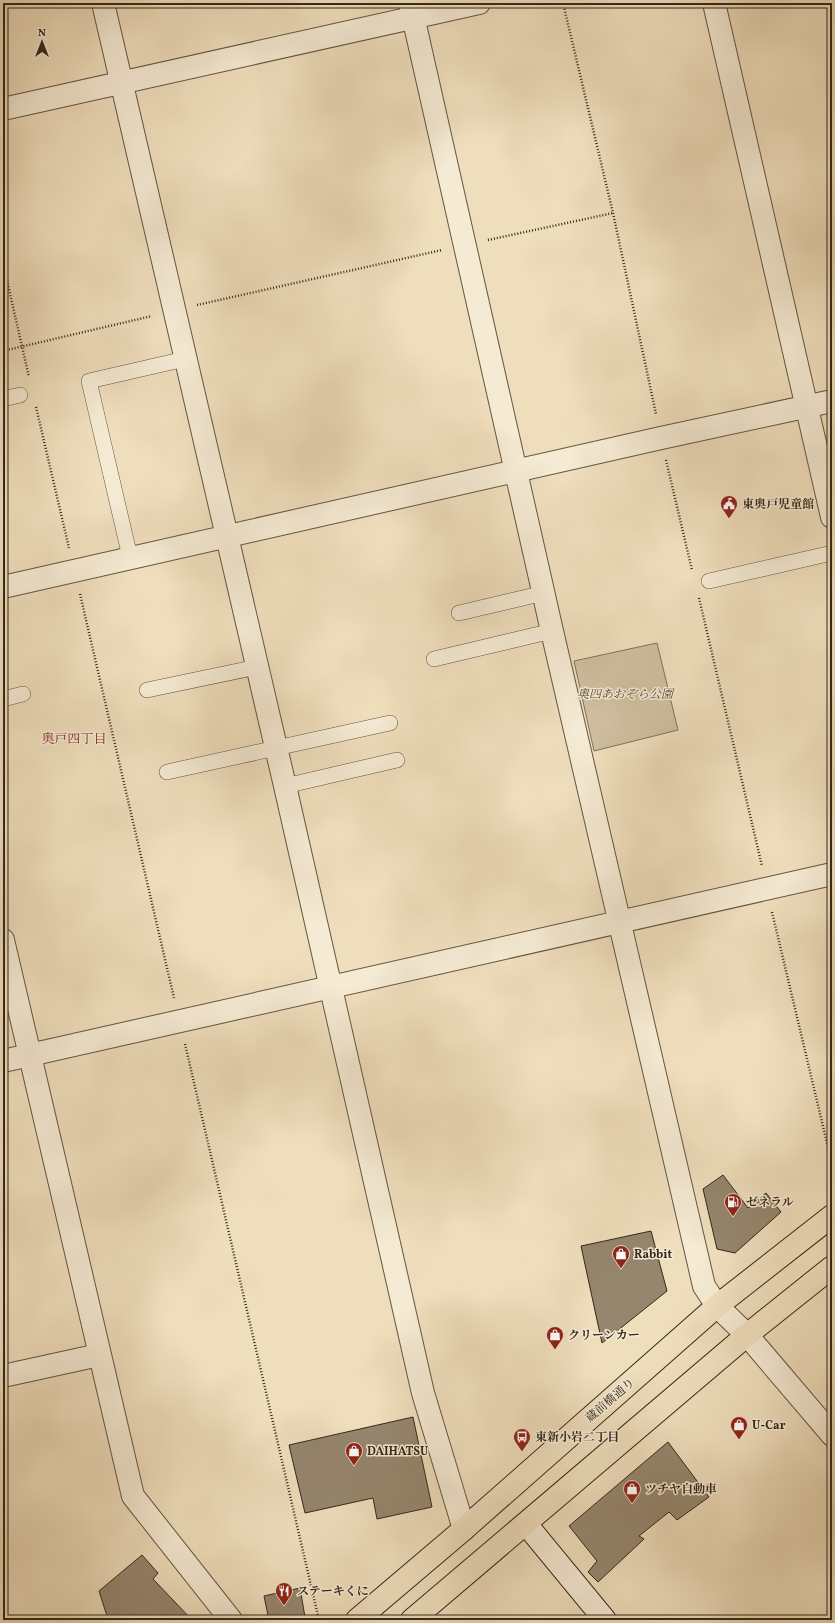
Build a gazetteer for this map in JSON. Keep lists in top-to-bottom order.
{
  "streets": {
    "main road": ["蔵前橋通り"]
  },
  "districts": ["奥戸四丁目"],
  "parks": ["奥四あおぞら公園"],
  "places": {
    "public building": ["東奥戸児童館"],
    "fuel station": ["ゼネラル"],
    "shop": [
      "Rabbit",
      "クリーンカー",
      "U-Car",
      "DAIHATSU",
      "ツチヤ自動車"
    ],
    "bus stop": ["東新小岩二丁目"],
    "restaurant": ["ステーキくに"]
  },
  "north": "top"
}
